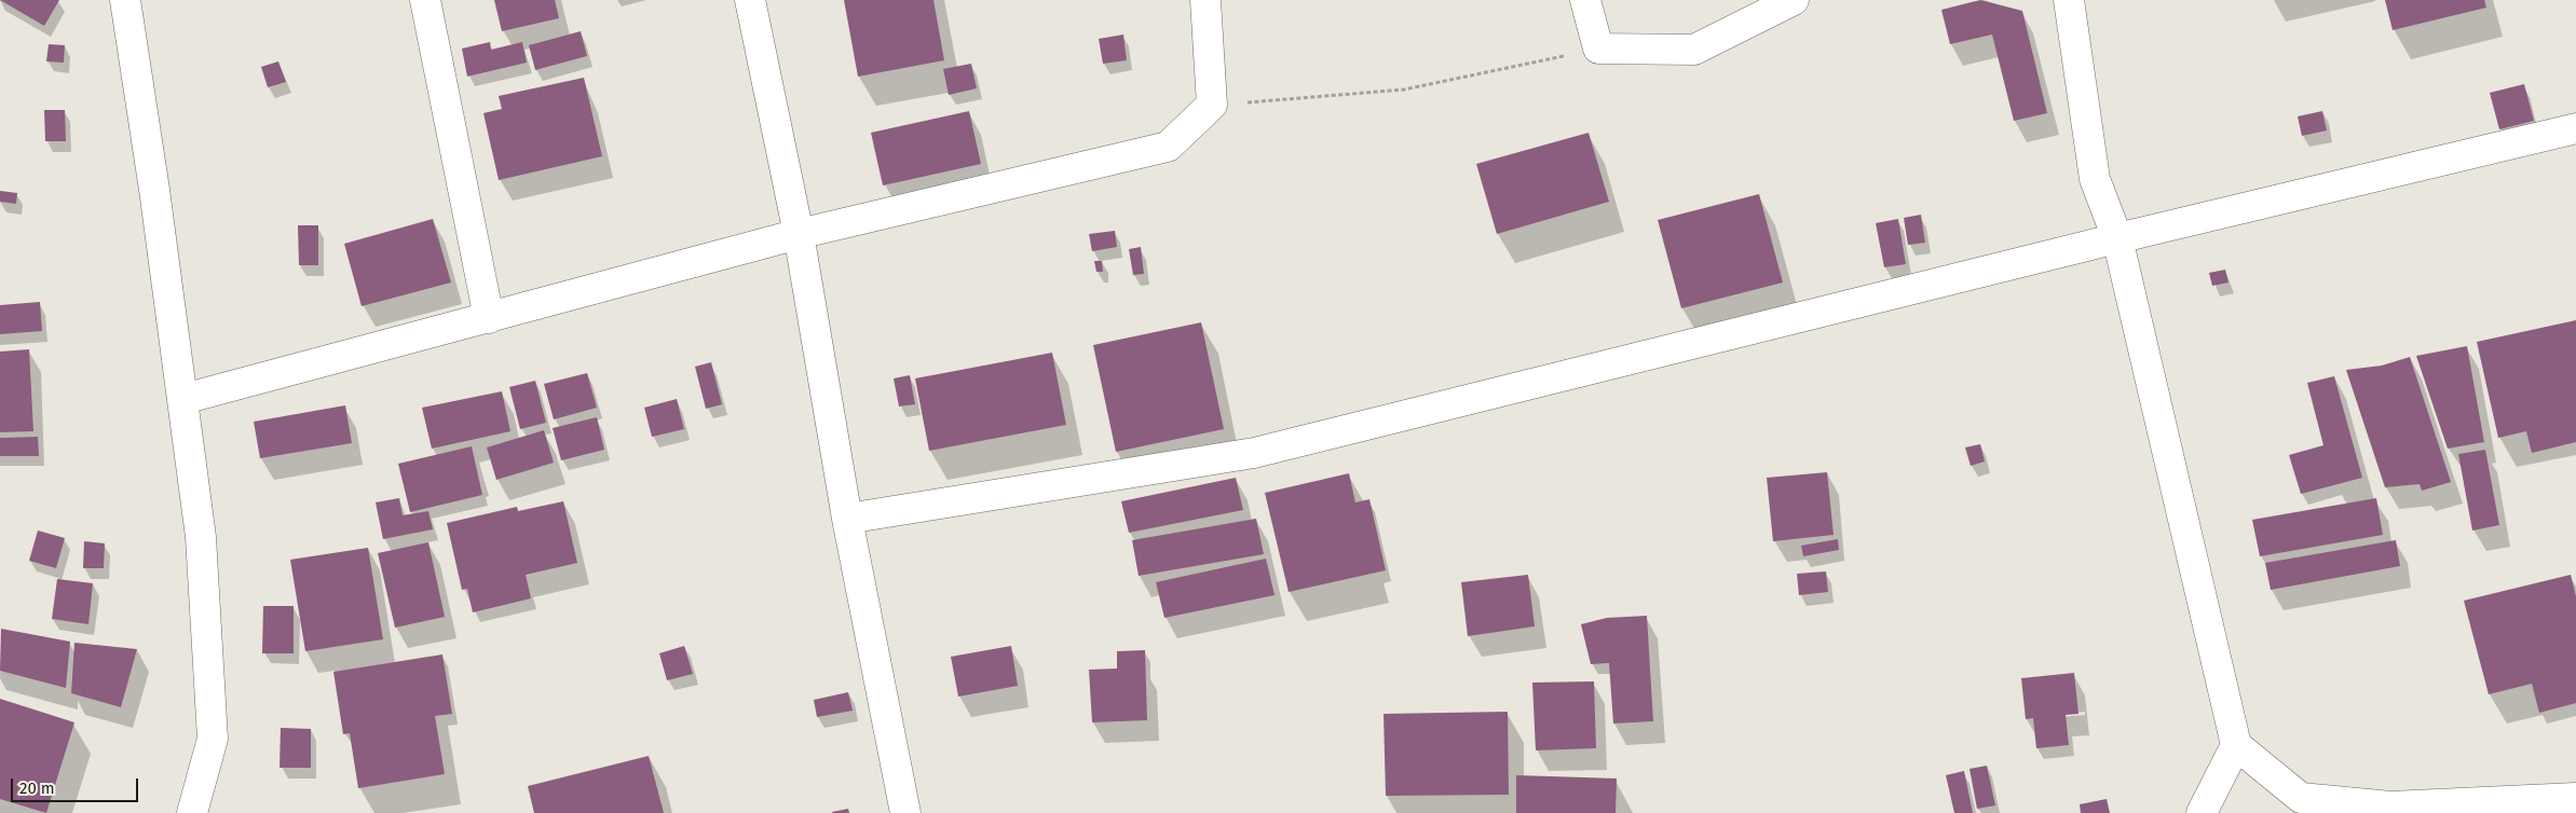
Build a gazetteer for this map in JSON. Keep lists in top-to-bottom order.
{
  "scale_bar": "20 m"
}
